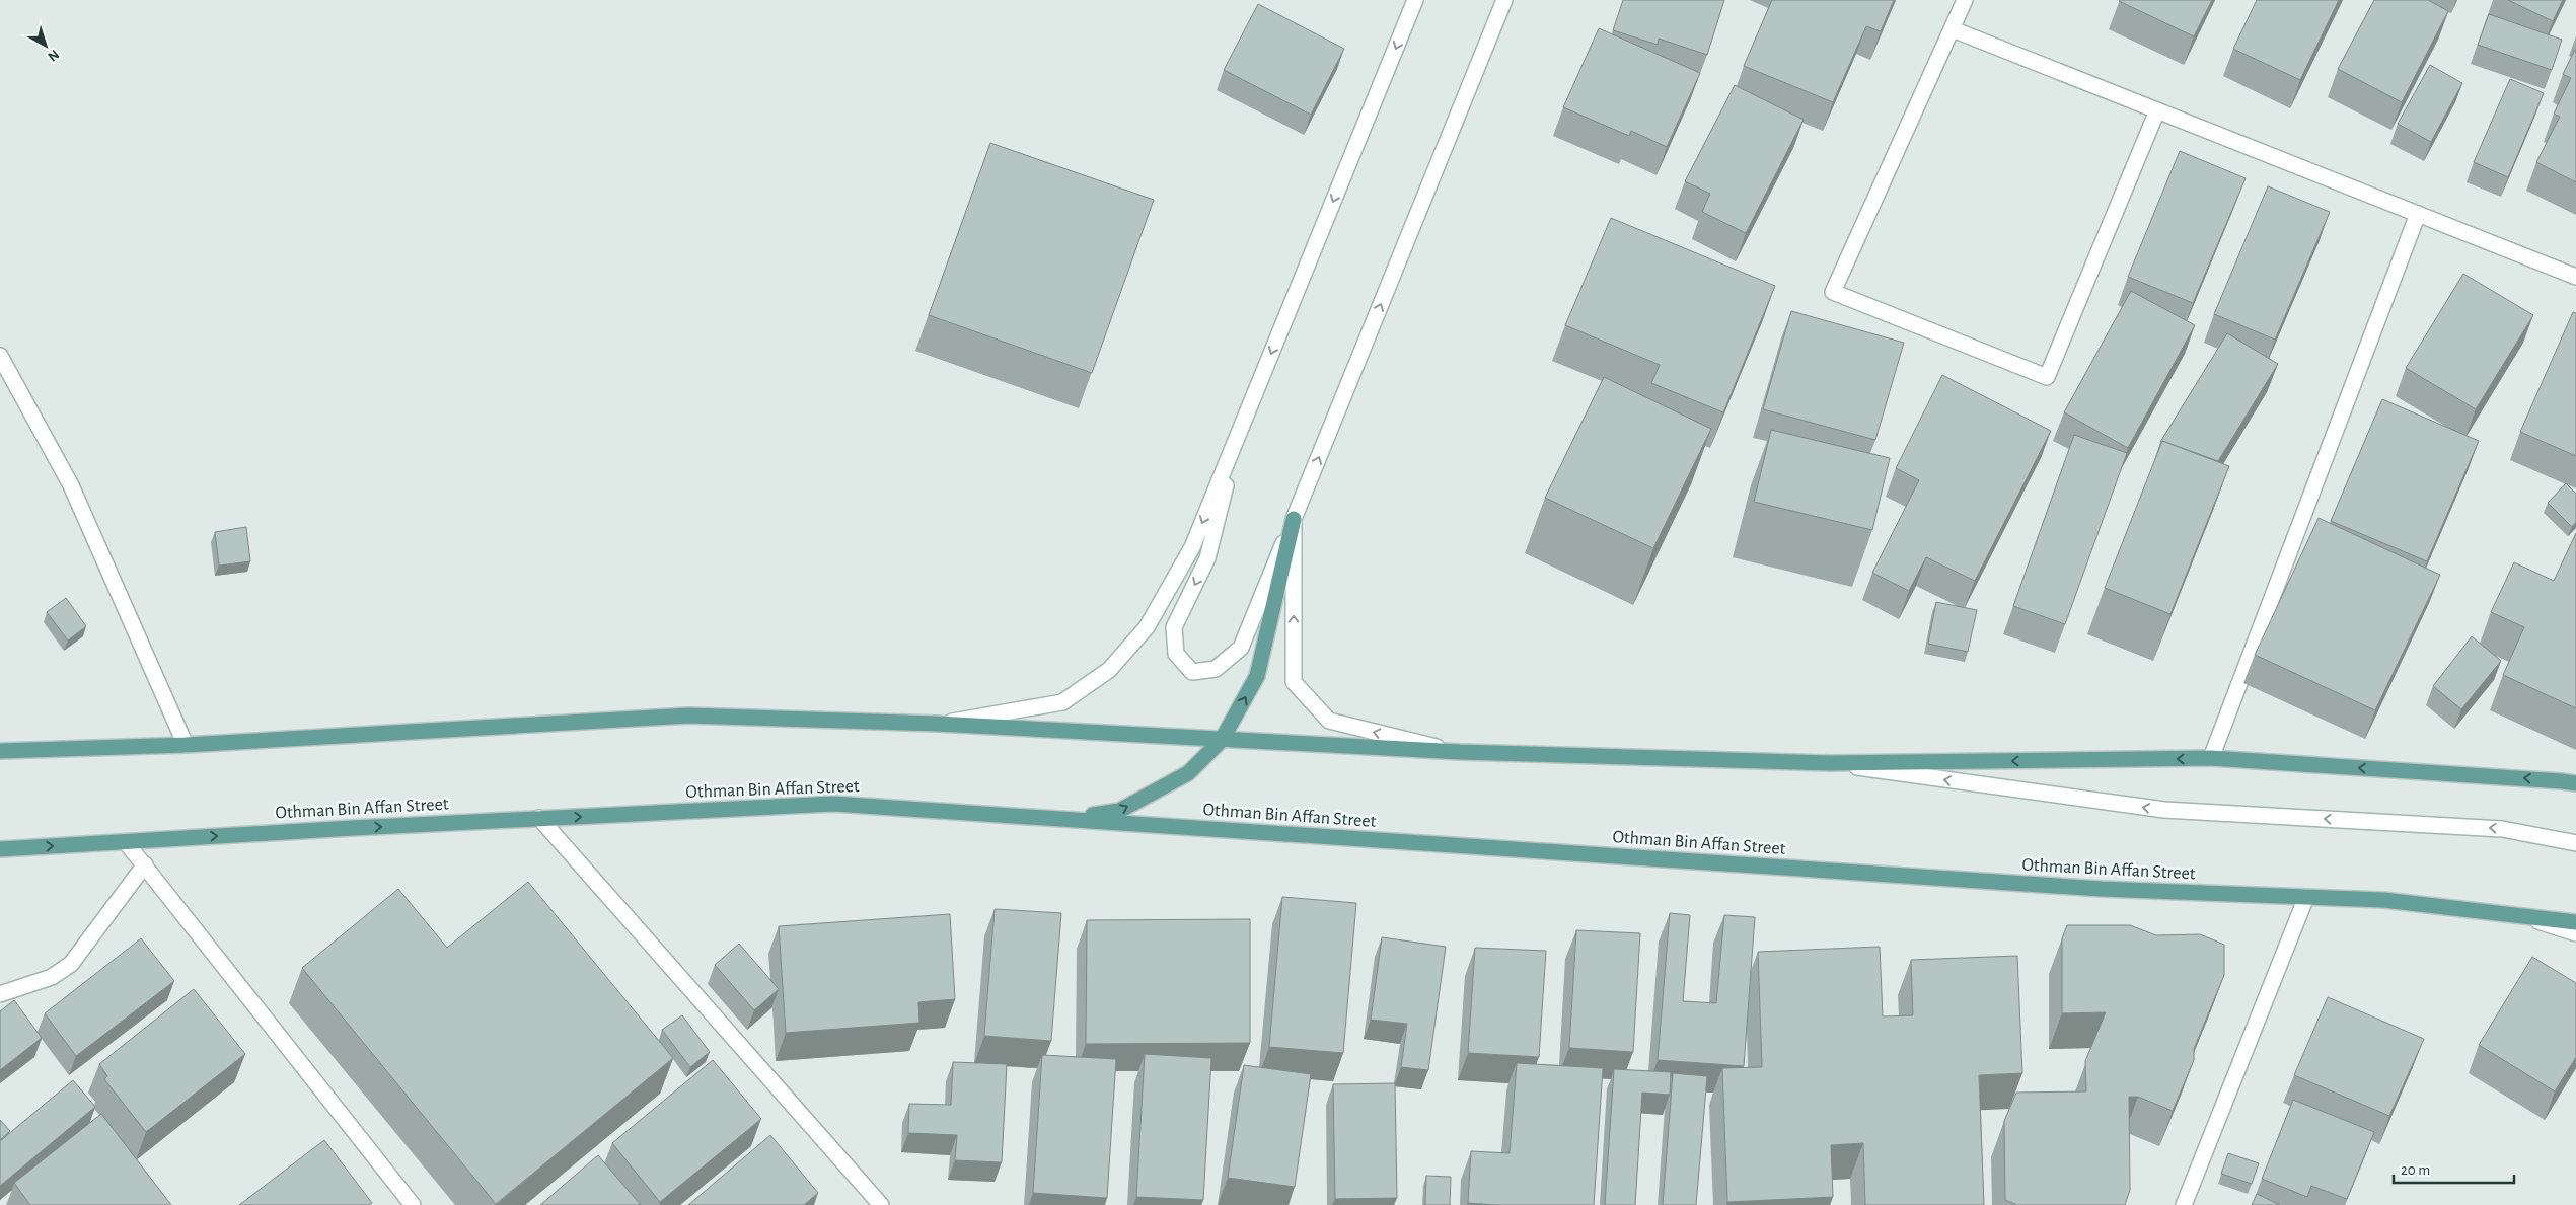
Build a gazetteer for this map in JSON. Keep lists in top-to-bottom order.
{
  "streets": {
    "main road": ["Othman Bin Affan Street"]
  },
  "scale_bar": "20 m",
  "north": "bottom right"
}
